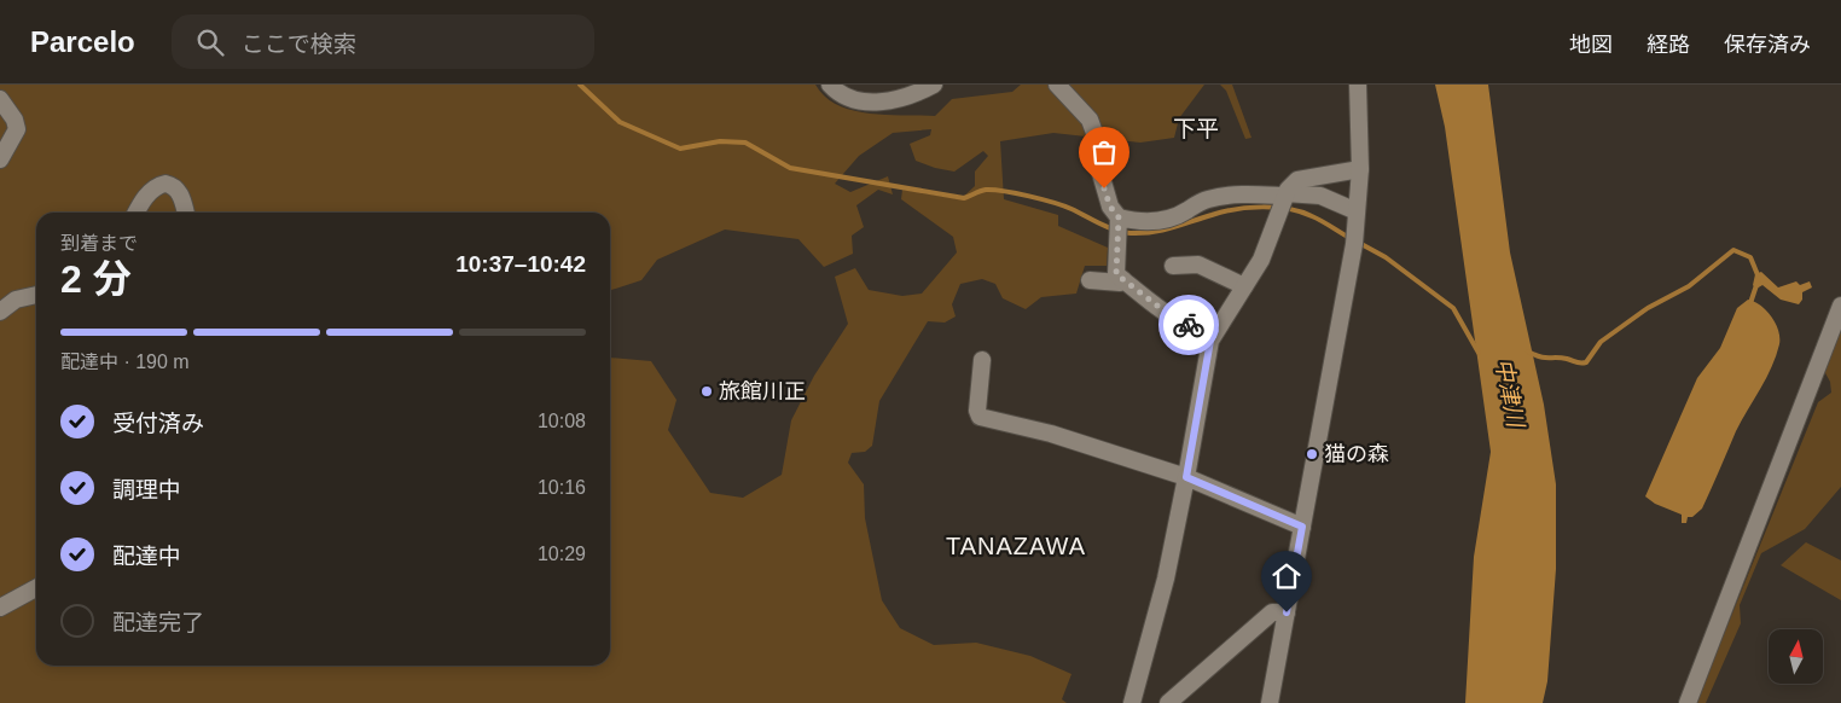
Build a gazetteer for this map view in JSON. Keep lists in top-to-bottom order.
{
  "districts": ["下平", "TANAZAWA"],
  "water": ["中津川"],
  "places": ["旅館川正", "猫の森"],
  "north": "top",
  "page": {
    "header": "Parcelo",
    "search": "ここで検索",
    "nav": ["地図", "経路", "保存済み"],
    "heading": ["2 分", "到着まで", "10:37–10:42"],
    "bar": "配達中 · 190 m",
    "list": [
      ["受付済み", "10:08"],
      ["調理中", "10:16"],
      ["配達中", "10:29"],
      "配達完了"
    ]
  }
}
